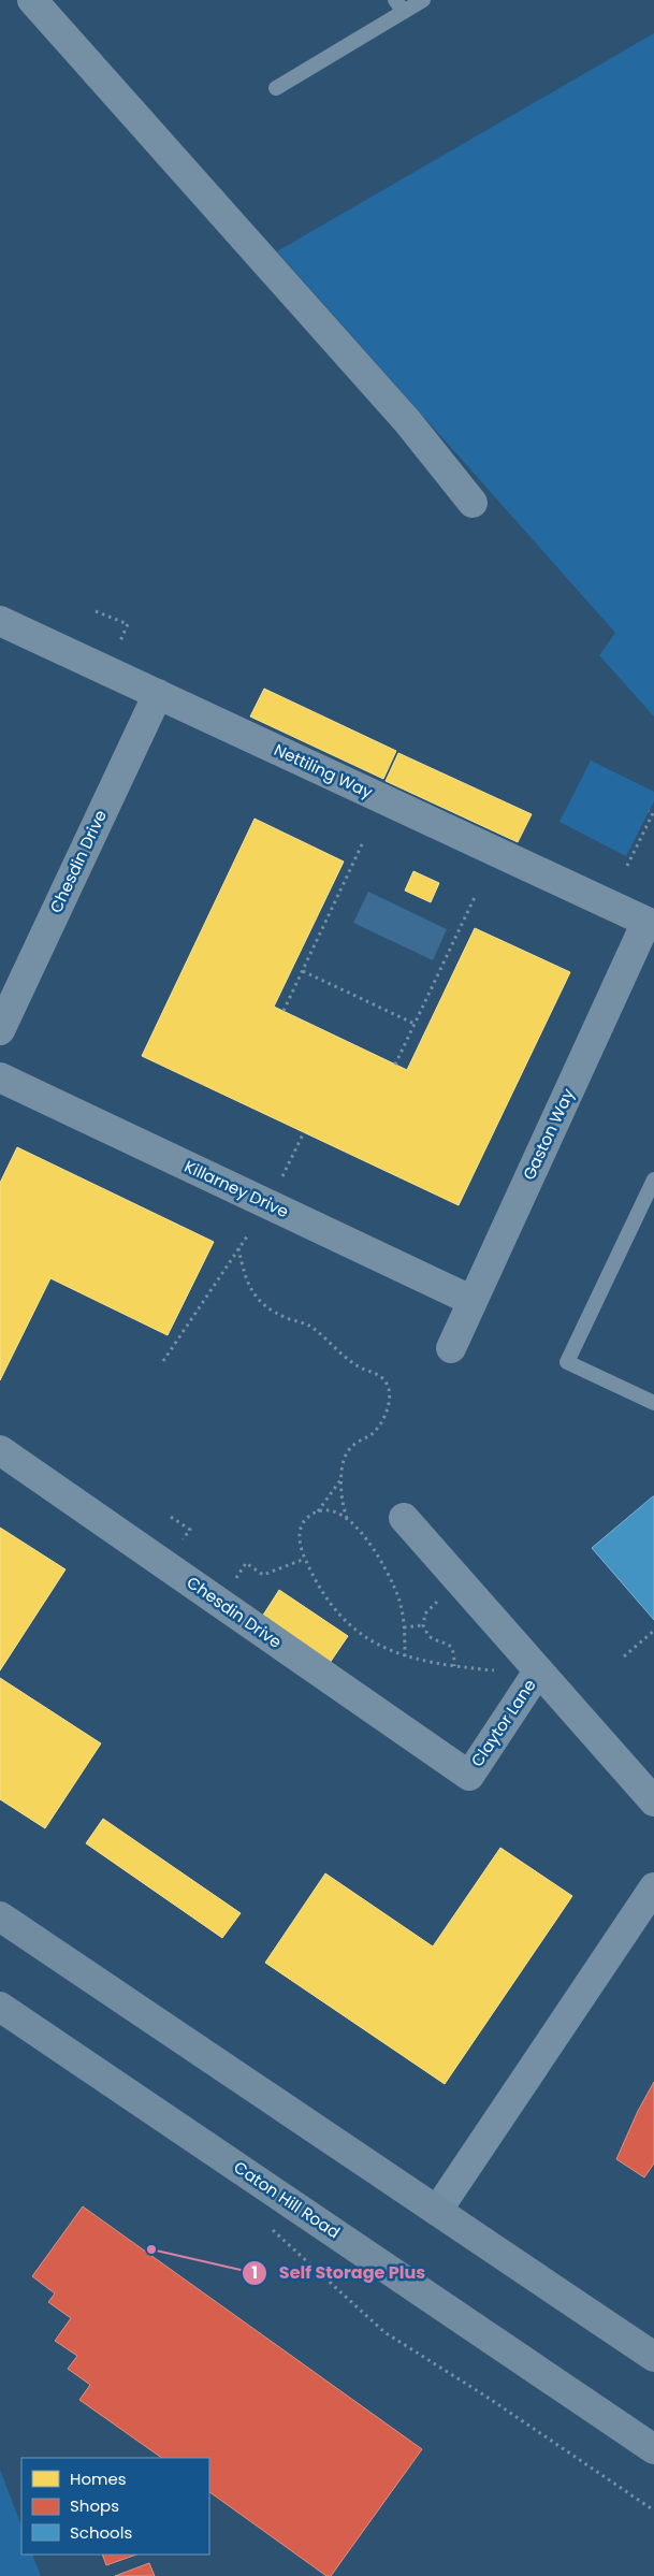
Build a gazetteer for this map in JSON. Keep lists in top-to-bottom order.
{
  "streets": {
    "main road": ["Caton Hill Road"],
    "street": [
      "Nettiling Way",
      "Chesdin Drive",
      "Gaston Way",
      "Killarney Drive",
      "Claytor Lane"
    ]
  },
  "crossings": [
    ["Nettiling Way", "Chesdin Drive"],
    ["Nettiling Way", "Gaston Way"],
    ["Chesdin Drive", "Claytor Lane"],
    ["Gaston Way", "Killarney Drive"]
  ],
  "places": ["Self Storage Plus"],
  "legend": ["Homes", "Shops", "Schools"]
}
